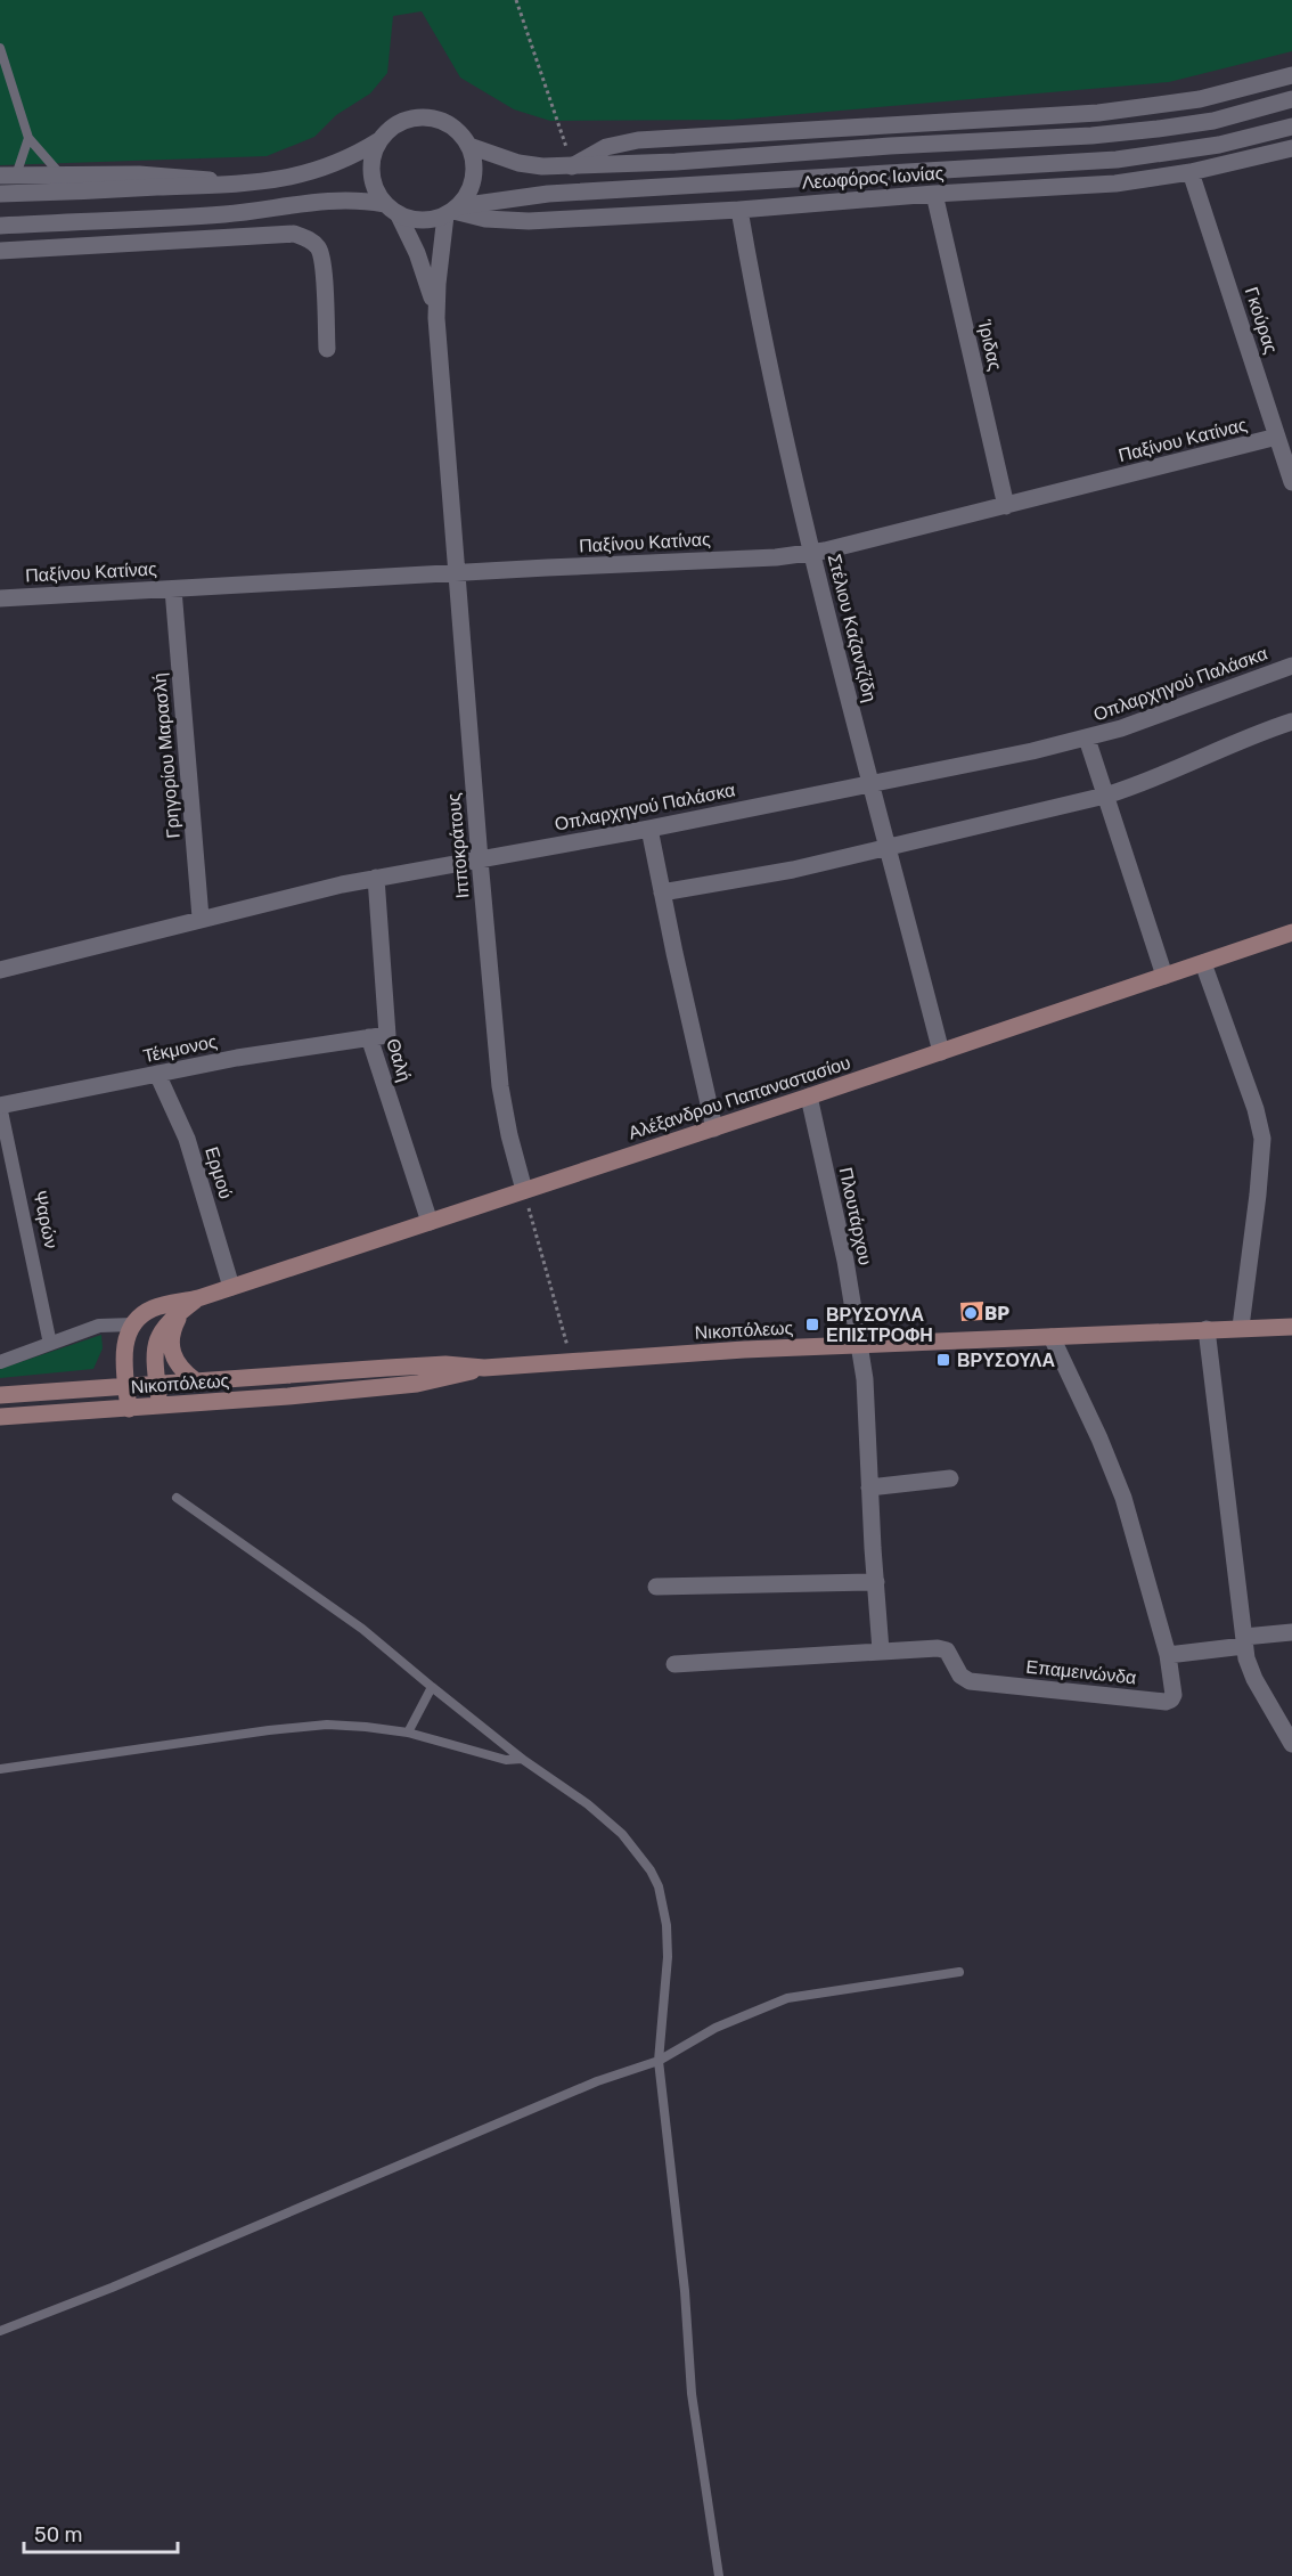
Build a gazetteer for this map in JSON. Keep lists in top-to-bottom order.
{
  "streets": {
    "main road": ["Αλέξανδρου Παπαναστασίου", "Νικοπόλεως"],
    "street": [
      "Λεωφόρος Ιωνίας",
      "Γκούρας",
      "Ίριδας",
      "Παξίνου Κατίνας",
      "Στέλιου Καζαντζίδη",
      "Οπλαρχηγού Παλάσκα",
      "Γρηγορίου Μαρασλή",
      "Ιπποκράτους",
      "Τέκμονος",
      "Θαλή",
      "Ερμού",
      "Πλουτάρχου",
      "Ψαρών",
      "Επαμεινώνδα"
    ]
  },
  "crossings": [
    ["Λεωφόρος Ιωνίας", "Γκούρας"],
    ["Λεωφόρος Ιωνίας", "Ίριδας"],
    ["Λεωφόρος Ιωνίας", "Στέλιου Καζαντζίδη"],
    ["Λεωφόρος Ιωνίας", "Ιπποκράτους"],
    ["Γκούρας", "Παξίνου Κατίνας"],
    ["Ίριδας", "Παξίνου Κατίνας"],
    ["Παξίνου Κατίνας", "Στέλιου Καζαντζίδη"],
    ["Παξίνου Κατίνας", "Γρηγορίου Μαρασλή"],
    ["Παξίνου Κατίνας", "Ιπποκράτους"],
    ["Στέλιου Καζαντζίδη", "Οπλαρχηγού Παλάσκα"],
    ["Στέλιου Καζαντζίδη", "Αλέξανδρου Παπαναστασίου"],
    ["Οπλαρχηγού Παλάσκα", "Γρηγορίου Μαρασλή"],
    ["Οπλαρχηγού Παλάσκα", "Ιπποκράτους"],
    ["Οπλαρχηγού Παλάσκα", "Θαλή"],
    ["Ιπποκράτους", "Αλέξανδρου Παπαναστασίου"],
    ["Τέκμονος", "Θαλή"],
    ["Τέκμονος", "Ερμού"],
    ["Τέκμονος", "Ψαρών"],
    ["Θαλή", "Αλέξανδρου Παπαναστασίου"],
    ["Αλέξανδρου Παπαναστασίου", "Ερμού"],
    ["Αλέξανδρου Παπαναστασίου", "Πλουτάρχου"],
    ["Αλέξανδρου Παπαναστασίου", "Νικοπόλεως"],
    ["Πλουτάρχου", "Νικοπόλεως"],
    ["Πλουτάρχου", "Επαμεινώνδα"]
  ],
  "places": {
    "other": ["BP"],
    "transit": ["ΒΡΥΣΟΥΛΑ ΕΠΙΣΤΡΟΦΗ", "ΒΡΥΣΟΥΛΑ"]
  },
  "scale_bar": "50 m"
}
